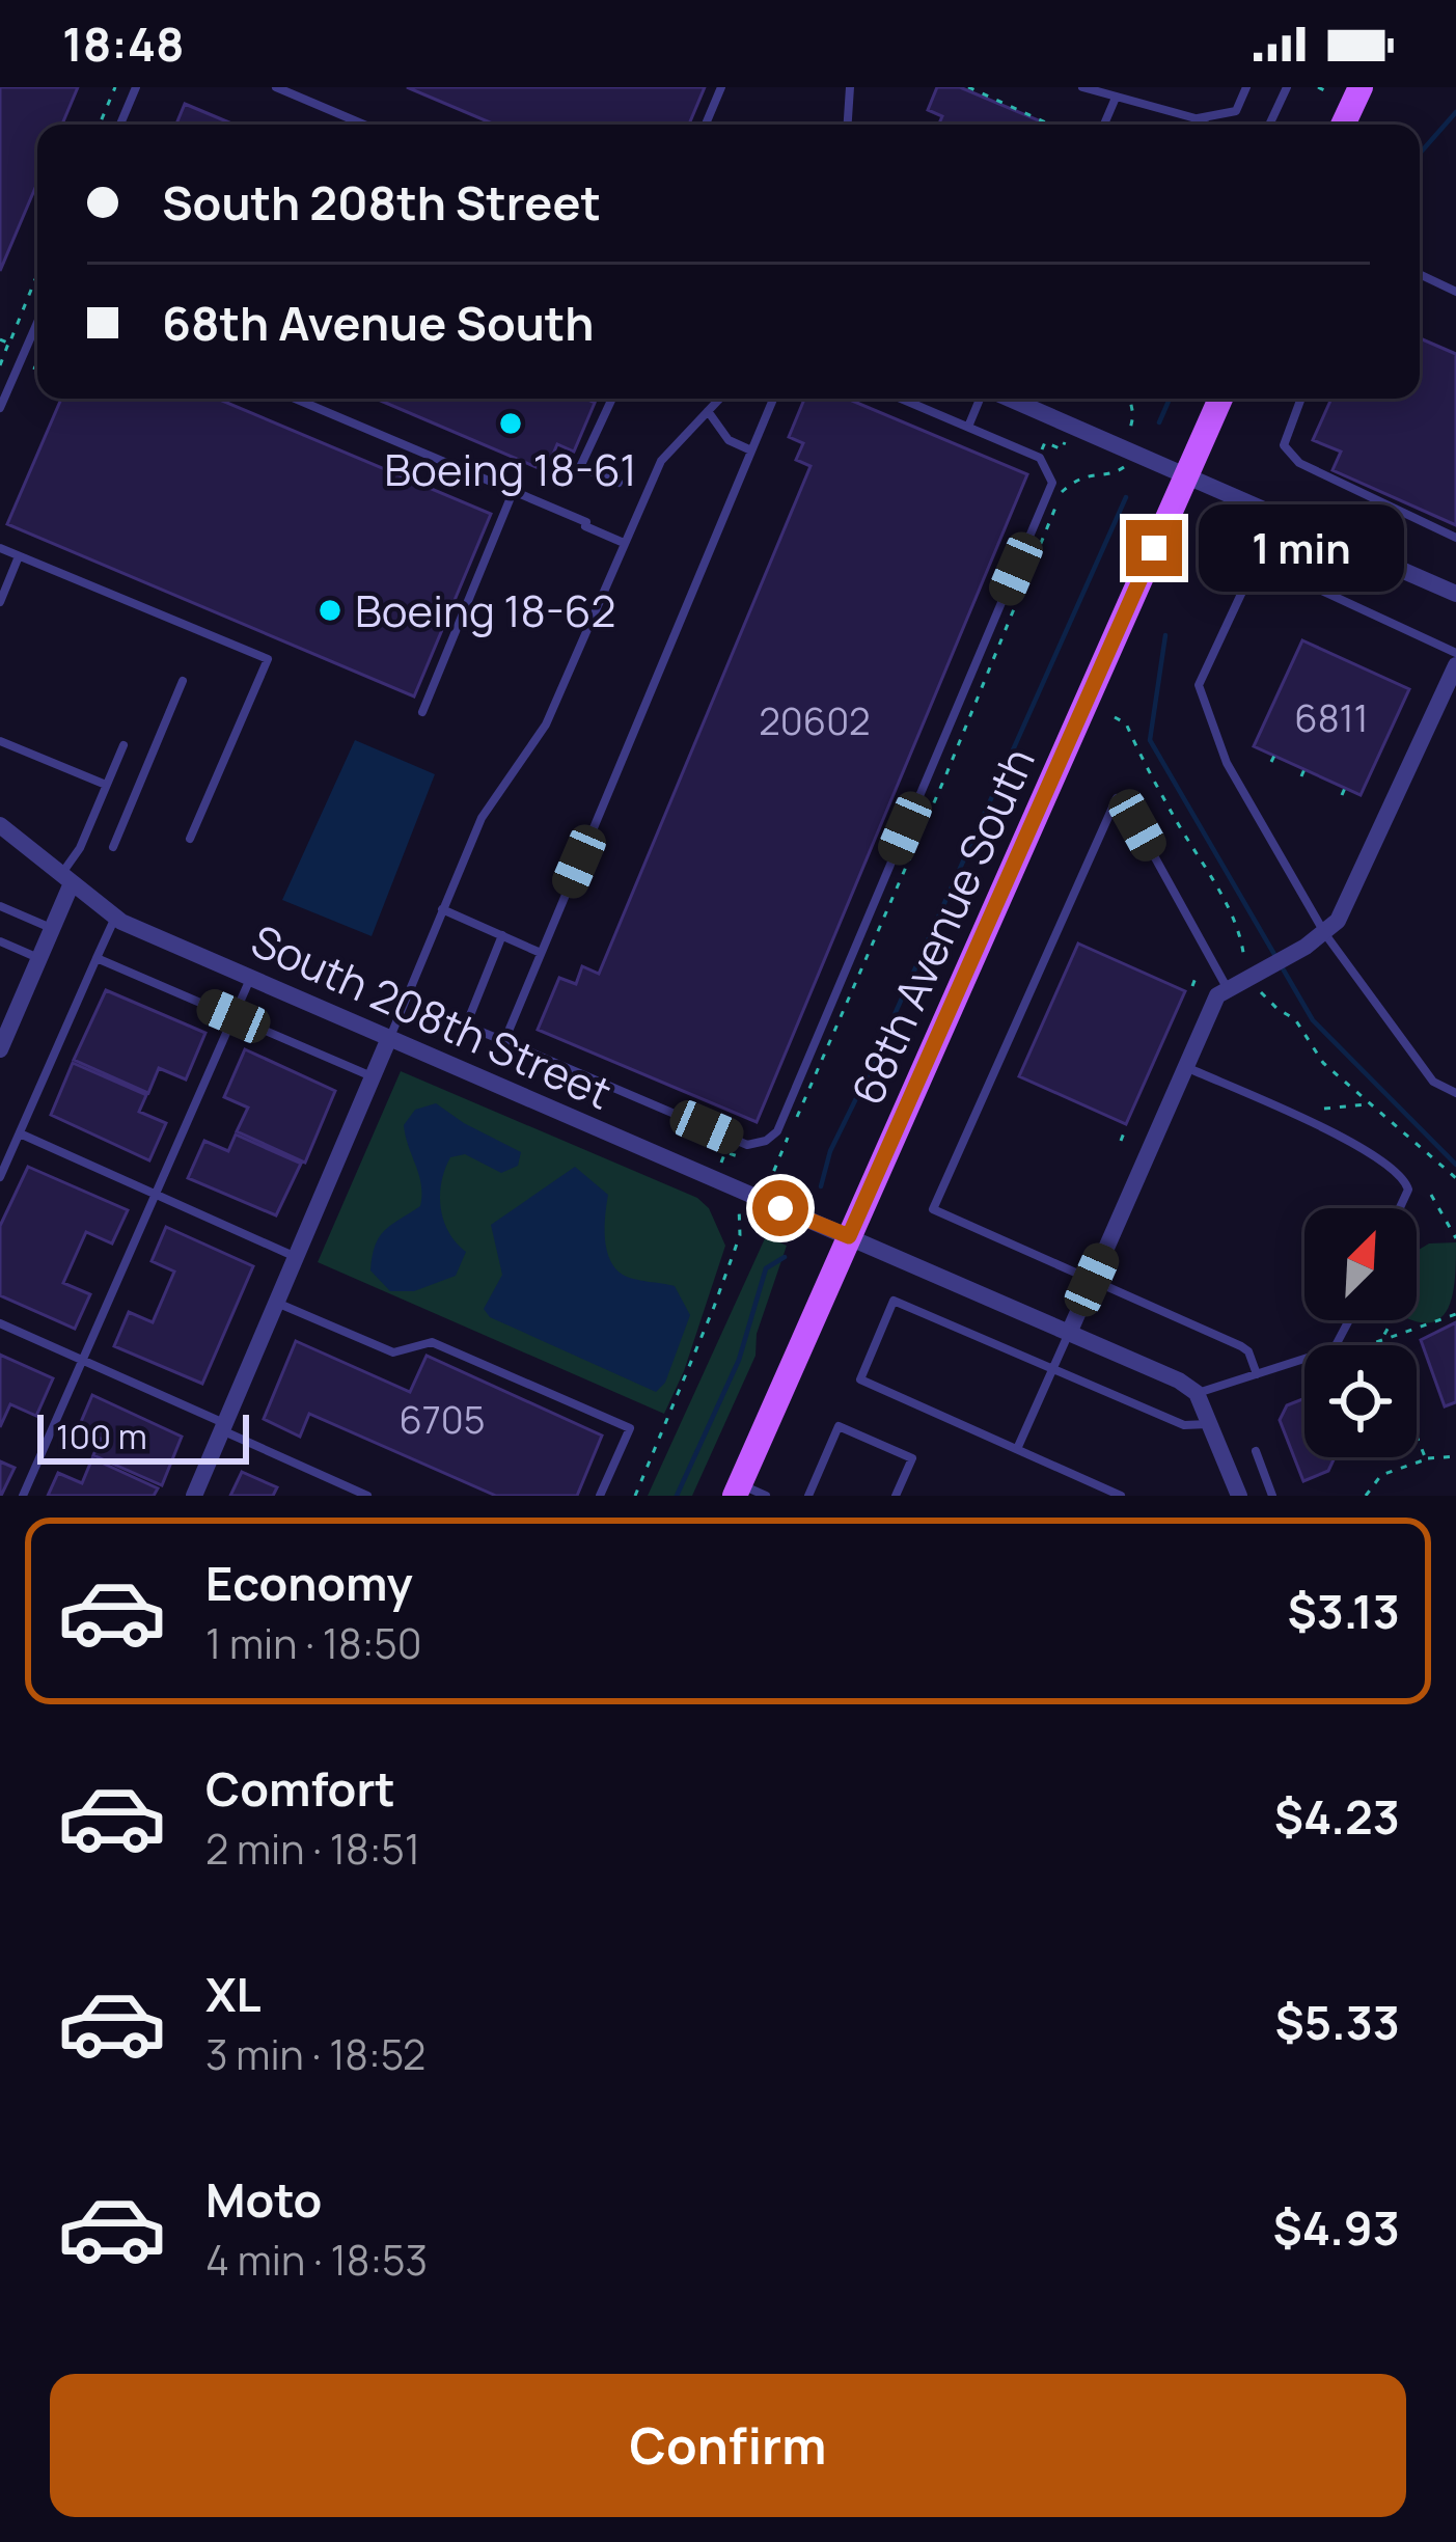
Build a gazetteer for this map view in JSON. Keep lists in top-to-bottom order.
{
  "streets": {
    "main road": ["68th Avenue South"],
    "street": ["South 208th Street"]
  },
  "crossings": [
    ["68th Avenue South", "South 208th Street"]
  ],
  "places": ["Boeing 18-61", "Boeing 18-62"],
  "house_numbers": ["6811", "20602", "6705"],
  "scale_bar": "100 m",
  "north": "top right",
  "page": {
    "status": "18:48",
    "banner": ["South 208th Street", "68th Avenue South"],
    "bubble": "1 min",
    "scale": "100 m",
    "list": [
      {
        "name": "Economy",
        "note": "1 min · 18:50",
        "value": "$3.13"
      },
      {
        "name": "Comfort",
        "note": "2 min · 18:51",
        "value": "$4.23"
      },
      {
        "name": "XL",
        "note": "3 min · 18:52",
        "value": "$5.33"
      },
      {
        "name": "Moto",
        "note": "4 min · 18:53",
        "value": "$4.93"
      }
    ],
    "buttons": "Confirm"
  }
}
